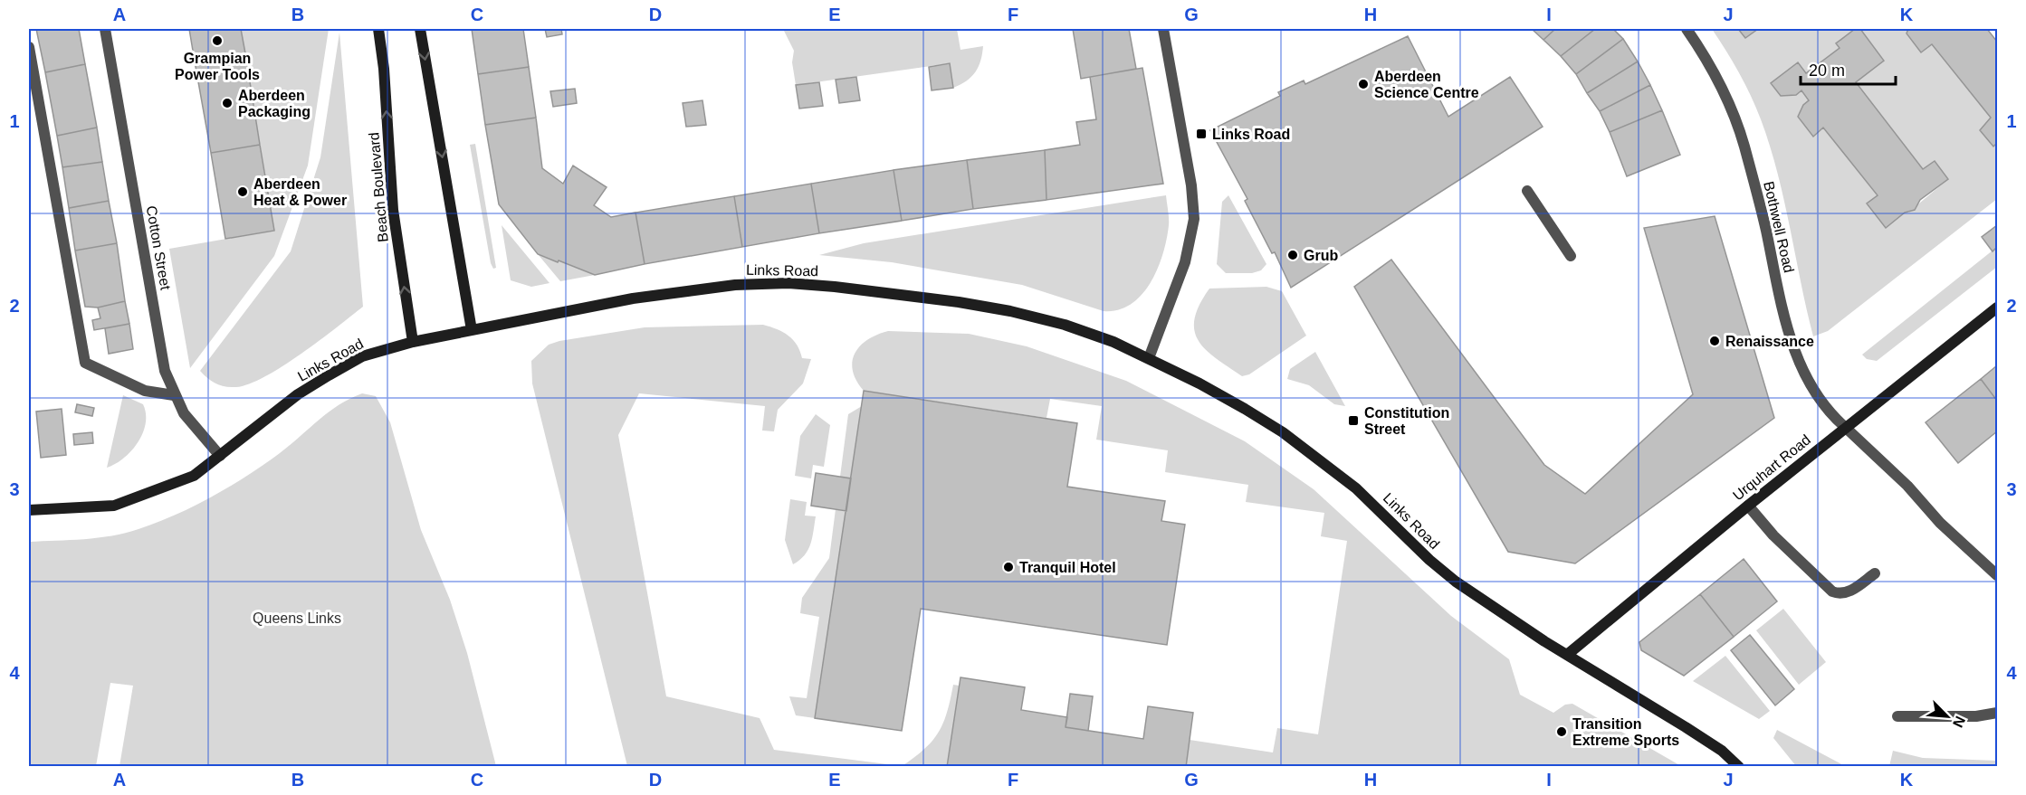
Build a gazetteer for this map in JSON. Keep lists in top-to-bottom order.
{
  "streets": {
    "street": [
      "Beach Boulevard",
      "Bothwell Road",
      "Cotton Street",
      "Links Road",
      "Urquhart Road"
    ]
  },
  "crossings": [
    ["Beach Boulevard", "Links Road"],
    ["Bothwell Road", "Urquhart Road"],
    ["Cotton Street", "Links Road"],
    ["Links Road", "Urquhart Road"]
  ],
  "parks": ["Queens Links"],
  "places": {
    "other": [
      "Grampian Power Tools",
      "Aberdeen Science Centre",
      "Aberdeen Packaging",
      "Aberdeen Heat & Power",
      "Grub",
      "Renaissance",
      "Tranquil Hotel",
      "Transition Extreme Sports"
    ],
    "transit": ["Links Road", "Constitution Street"]
  },
  "scale_bar": "20 m",
  "north": "bottom right",
  "grid": {
    "columns": [
      "A",
      "B",
      "C",
      "D",
      "E",
      "F",
      "G",
      "H",
      "I",
      "J",
      "K"
    ],
    "rows": [
      "1",
      "2",
      "3",
      "4"
    ]
  }
}
